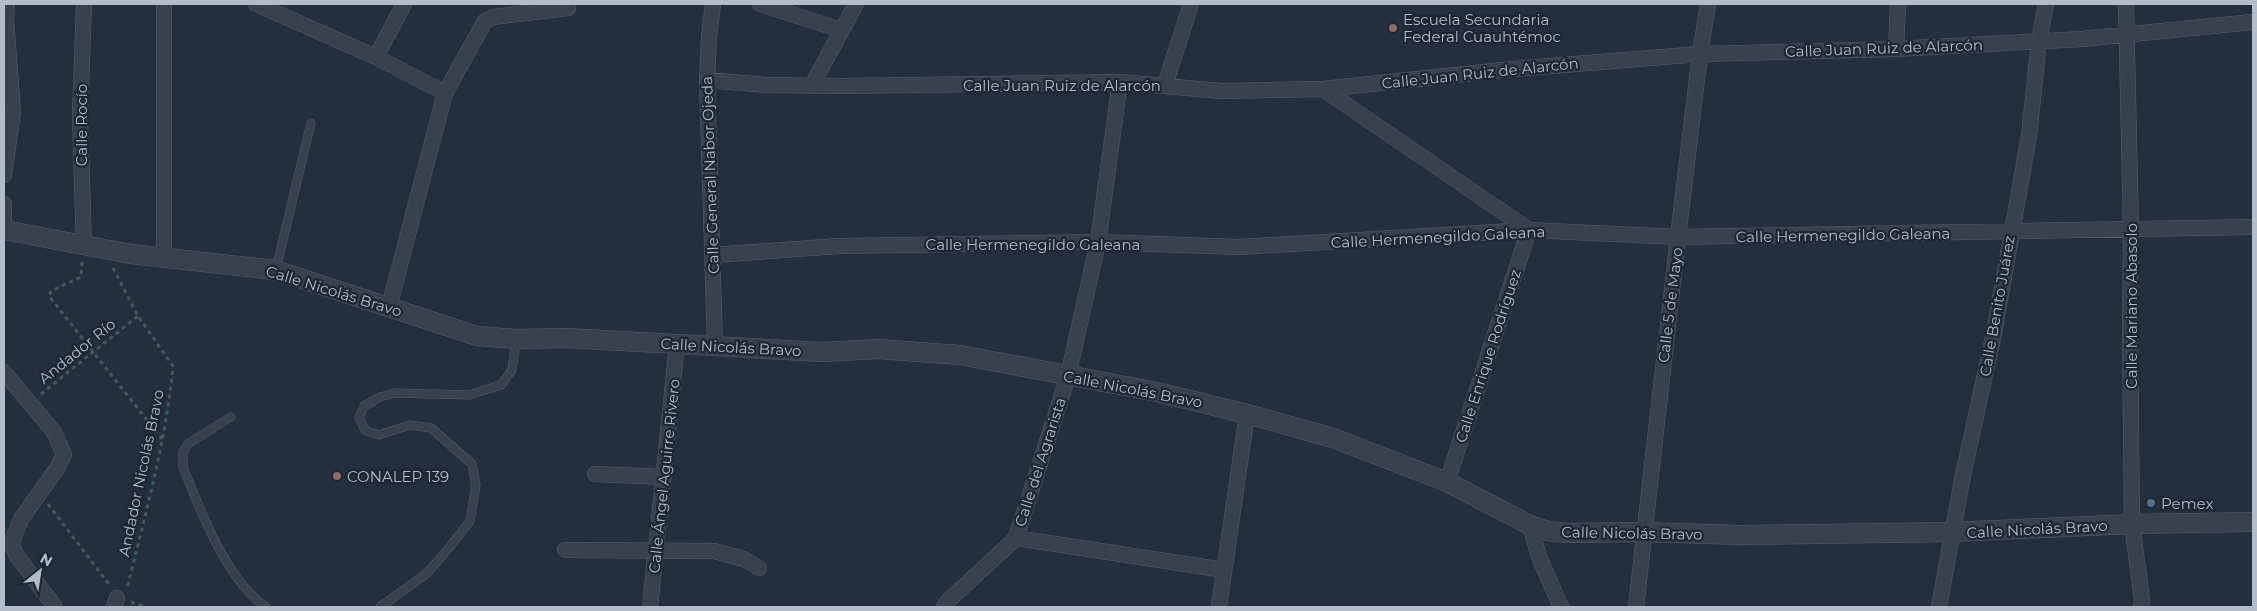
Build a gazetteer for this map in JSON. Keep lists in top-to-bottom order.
{
  "streets": {
    "street": [
      "Calle Juan Ruiz de Alarcón",
      "Calle Rocío",
      "Calle General Nabor Ojeda",
      "Calle Hermenegildo Galeana",
      "Calle Nicolás Bravo",
      "Calle 5 de Mayo",
      "Calle Benito Juárez",
      "Calle Mariano Abasolo",
      "Calle Enrique Rodríguez",
      "Calle del Agrarista",
      "Calle Ángel Aguirre Rivero"
    ],
    "path": ["Andador Río", "Andador Nicolás Bravo"]
  },
  "crossings": [
    ["Calle Juan Ruiz de Alarcón", "Calle General Nabor Ojeda"],
    ["Calle Juan Ruiz de Alarcón", "Calle 5 de Mayo"],
    ["Calle Juan Ruiz de Alarcón", "Calle Benito Juárez"],
    ["Calle Juan Ruiz de Alarcón", "Calle Mariano Abasolo"],
    ["Calle Juan Ruiz de Alarcón", "Calle del Agrarista"],
    ["Calle Rocío", "Calle Nicolás Bravo"],
    ["Calle General Nabor Ojeda", "Calle Hermenegildo Galeana"],
    ["Calle General Nabor Ojeda", "Calle Nicolás Bravo"],
    ["Calle Hermenegildo Galeana", "Calle 5 de Mayo"],
    ["Calle Hermenegildo Galeana", "Calle Benito Juárez"],
    ["Calle Hermenegildo Galeana", "Calle Mariano Abasolo"],
    ["Calle Hermenegildo Galeana", "Calle Enrique Rodríguez"],
    ["Calle Hermenegildo Galeana", "Calle del Agrarista"],
    ["Calle Nicolás Bravo", "Calle 5 de Mayo"],
    ["Calle Nicolás Bravo", "Calle Benito Juárez"],
    ["Calle Nicolás Bravo", "Calle Mariano Abasolo"],
    ["Calle Nicolás Bravo", "Calle Enrique Rodríguez"],
    ["Calle Nicolás Bravo", "Calle del Agrarista"],
    ["Calle Nicolás Bravo", "Andador Nicolás Bravo"],
    ["Calle Nicolás Bravo", "Calle Ángel Aguirre Rivero"],
    ["Andador Río", "Andador Nicolás Bravo"]
  ],
  "places": ["Escuela Secundaria Federal Cuauhtémoc", "CONALEP 139", "Pemex"],
  "north": "top right"
}
